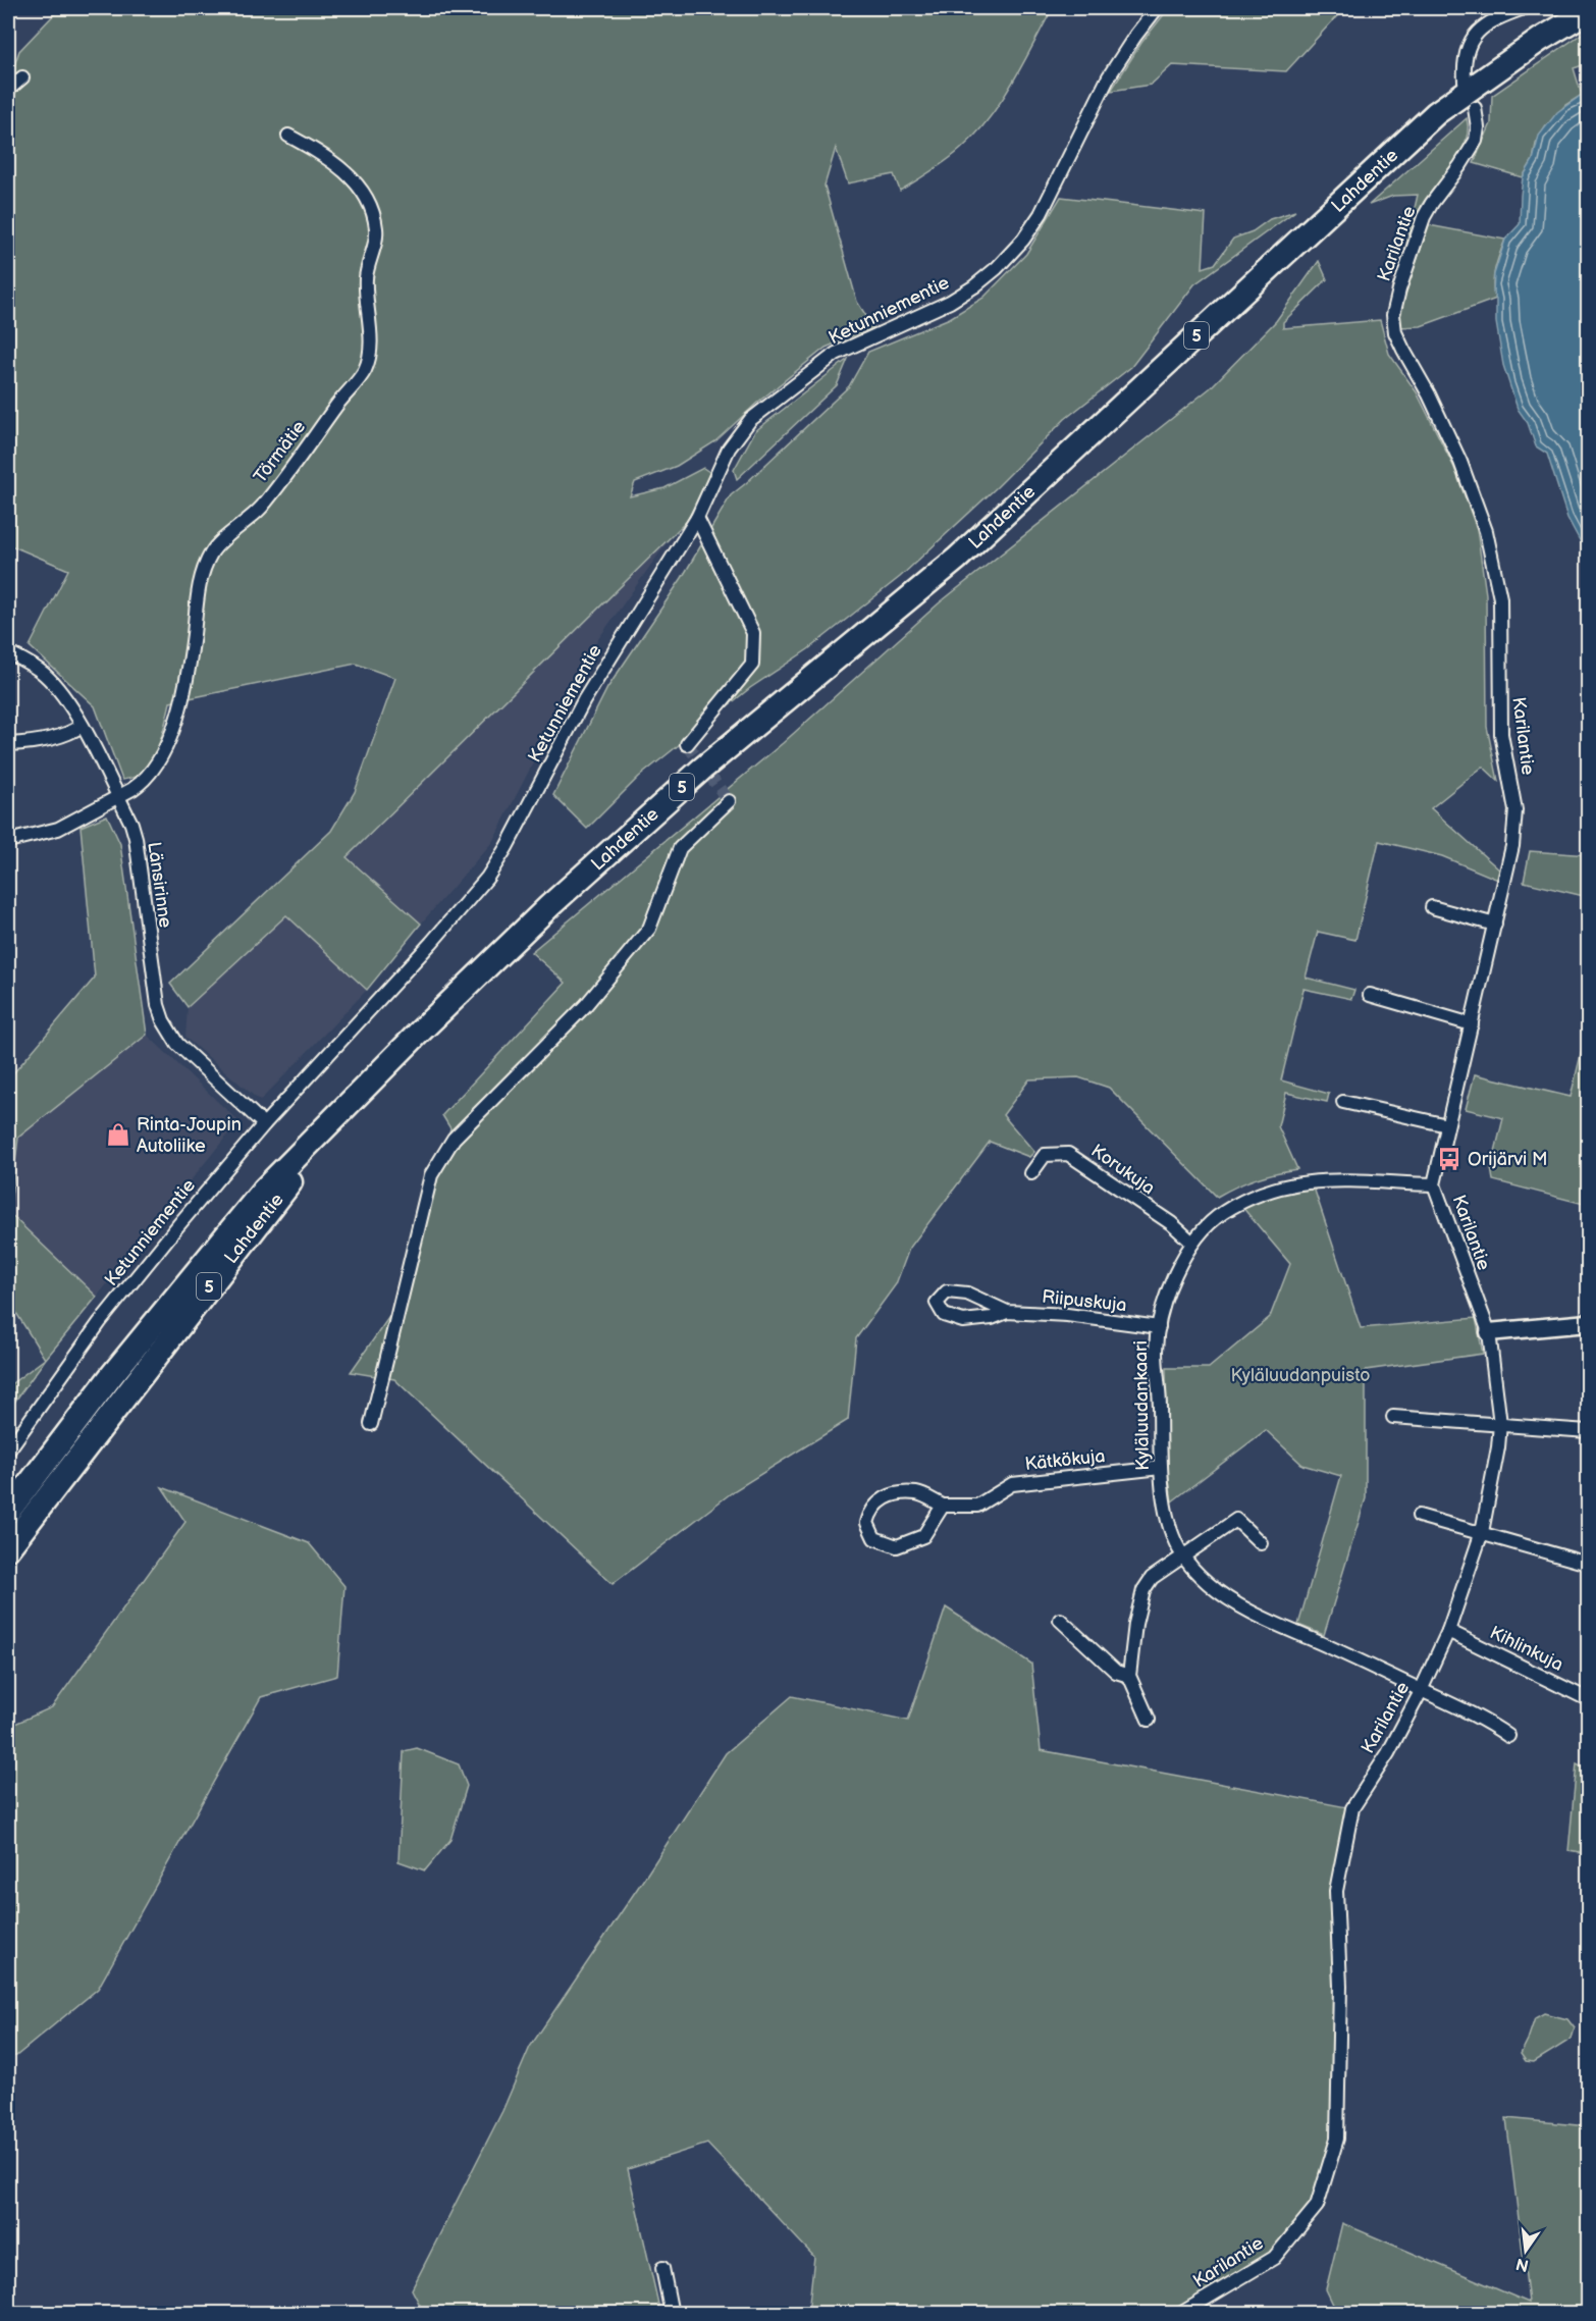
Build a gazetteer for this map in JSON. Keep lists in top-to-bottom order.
{
  "streets": {
    "highway": ["Lahdentie", "5"],
    "street": [
      "Karilantie",
      "Ketunniementie",
      "Törmätie",
      "Länsirinne",
      "Korukuja",
      "Riipuskuja",
      "Kyläluudankaari",
      "Kätkökuja",
      "Kihlinkuja"
    ]
  },
  "crossings": [
    ["Karilantie", "Kyläluudankaari"],
    ["Karilantie", "Kihlinkuja"],
    ["Ketunniementie", "Länsirinne"],
    ["Törmätie", "Länsirinne"],
    ["Korukuja", "Kyläluudankaari"],
    ["Riipuskuja", "Kyläluudankaari"],
    ["Kyläluudankaari", "Kätkökuja"]
  ],
  "parks": ["Kyläluudanpuisto"],
  "places": {
    "shop": ["Rinta-Joupin Autoliike"],
    "bus stop": ["Orijärvi M"]
  },
  "north": "bottom"
}
